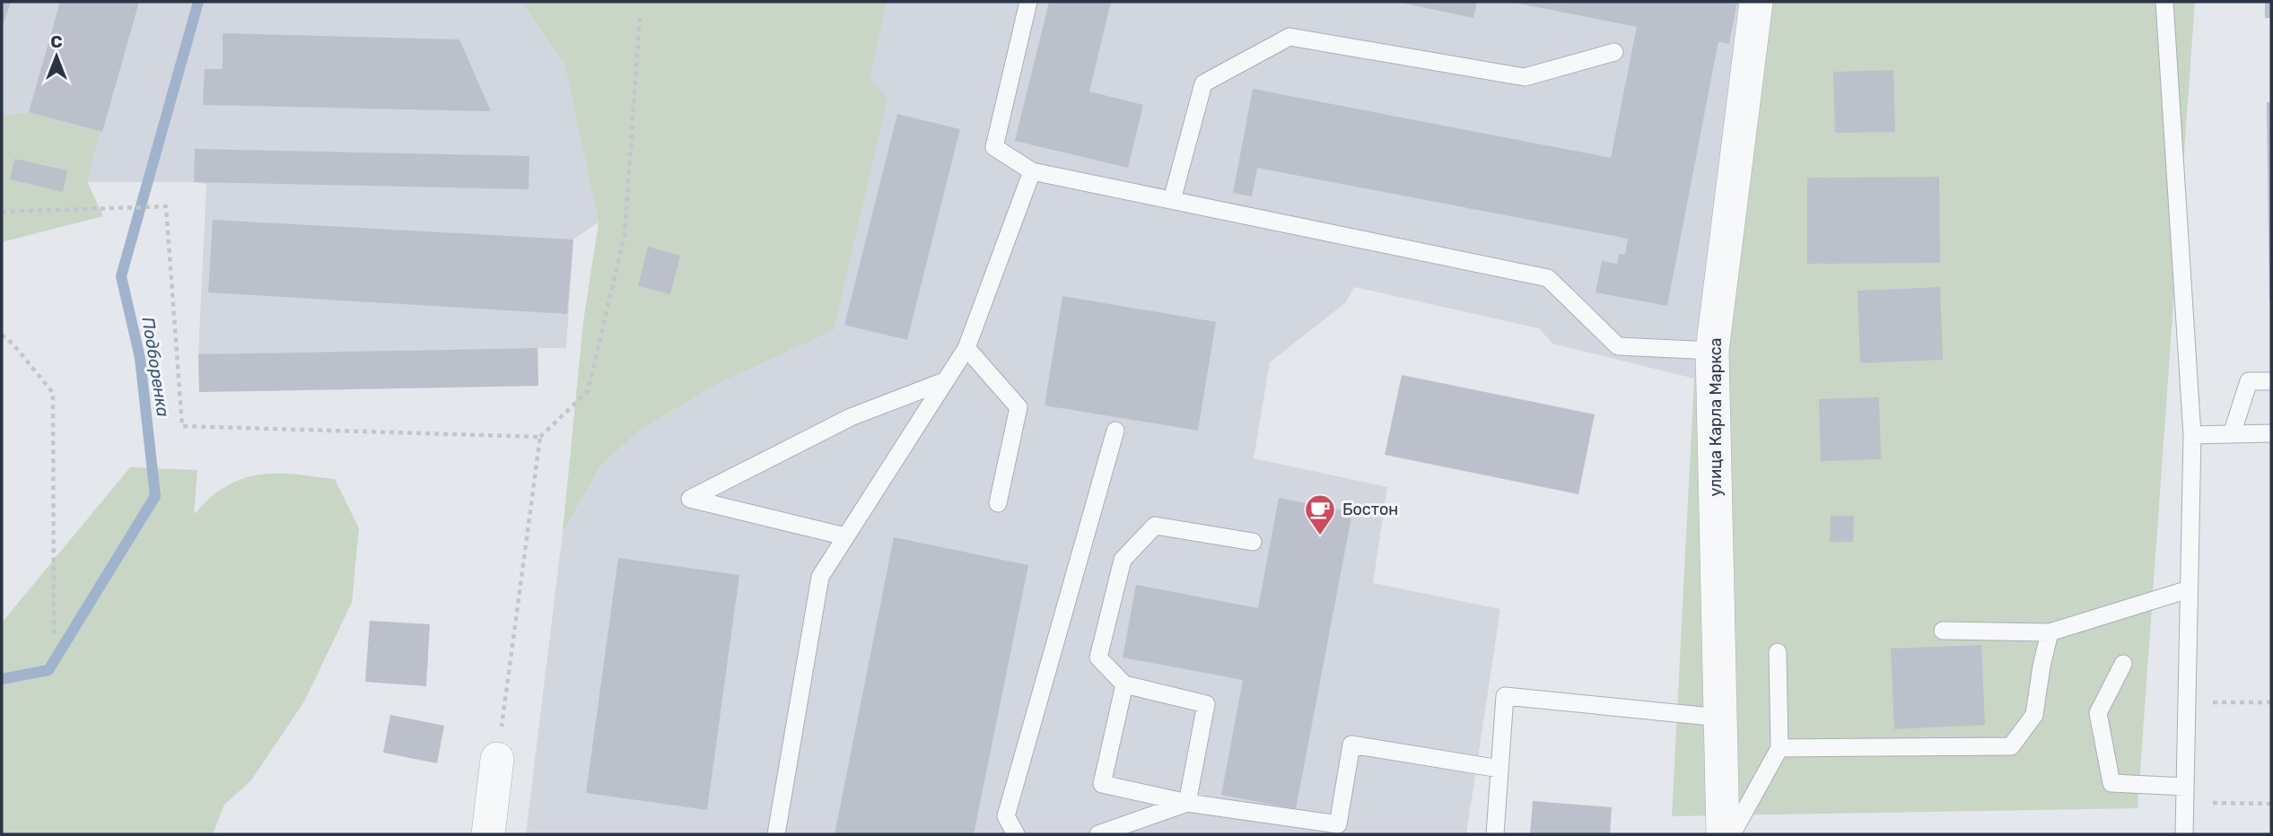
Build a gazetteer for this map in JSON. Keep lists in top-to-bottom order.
{
  "streets": {
    "street": ["улица Карла Маркса"]
  },
  "water": ["Подборенка"],
  "places": {
    "cafe": ["Бостон"]
  },
  "north": "top"
}
